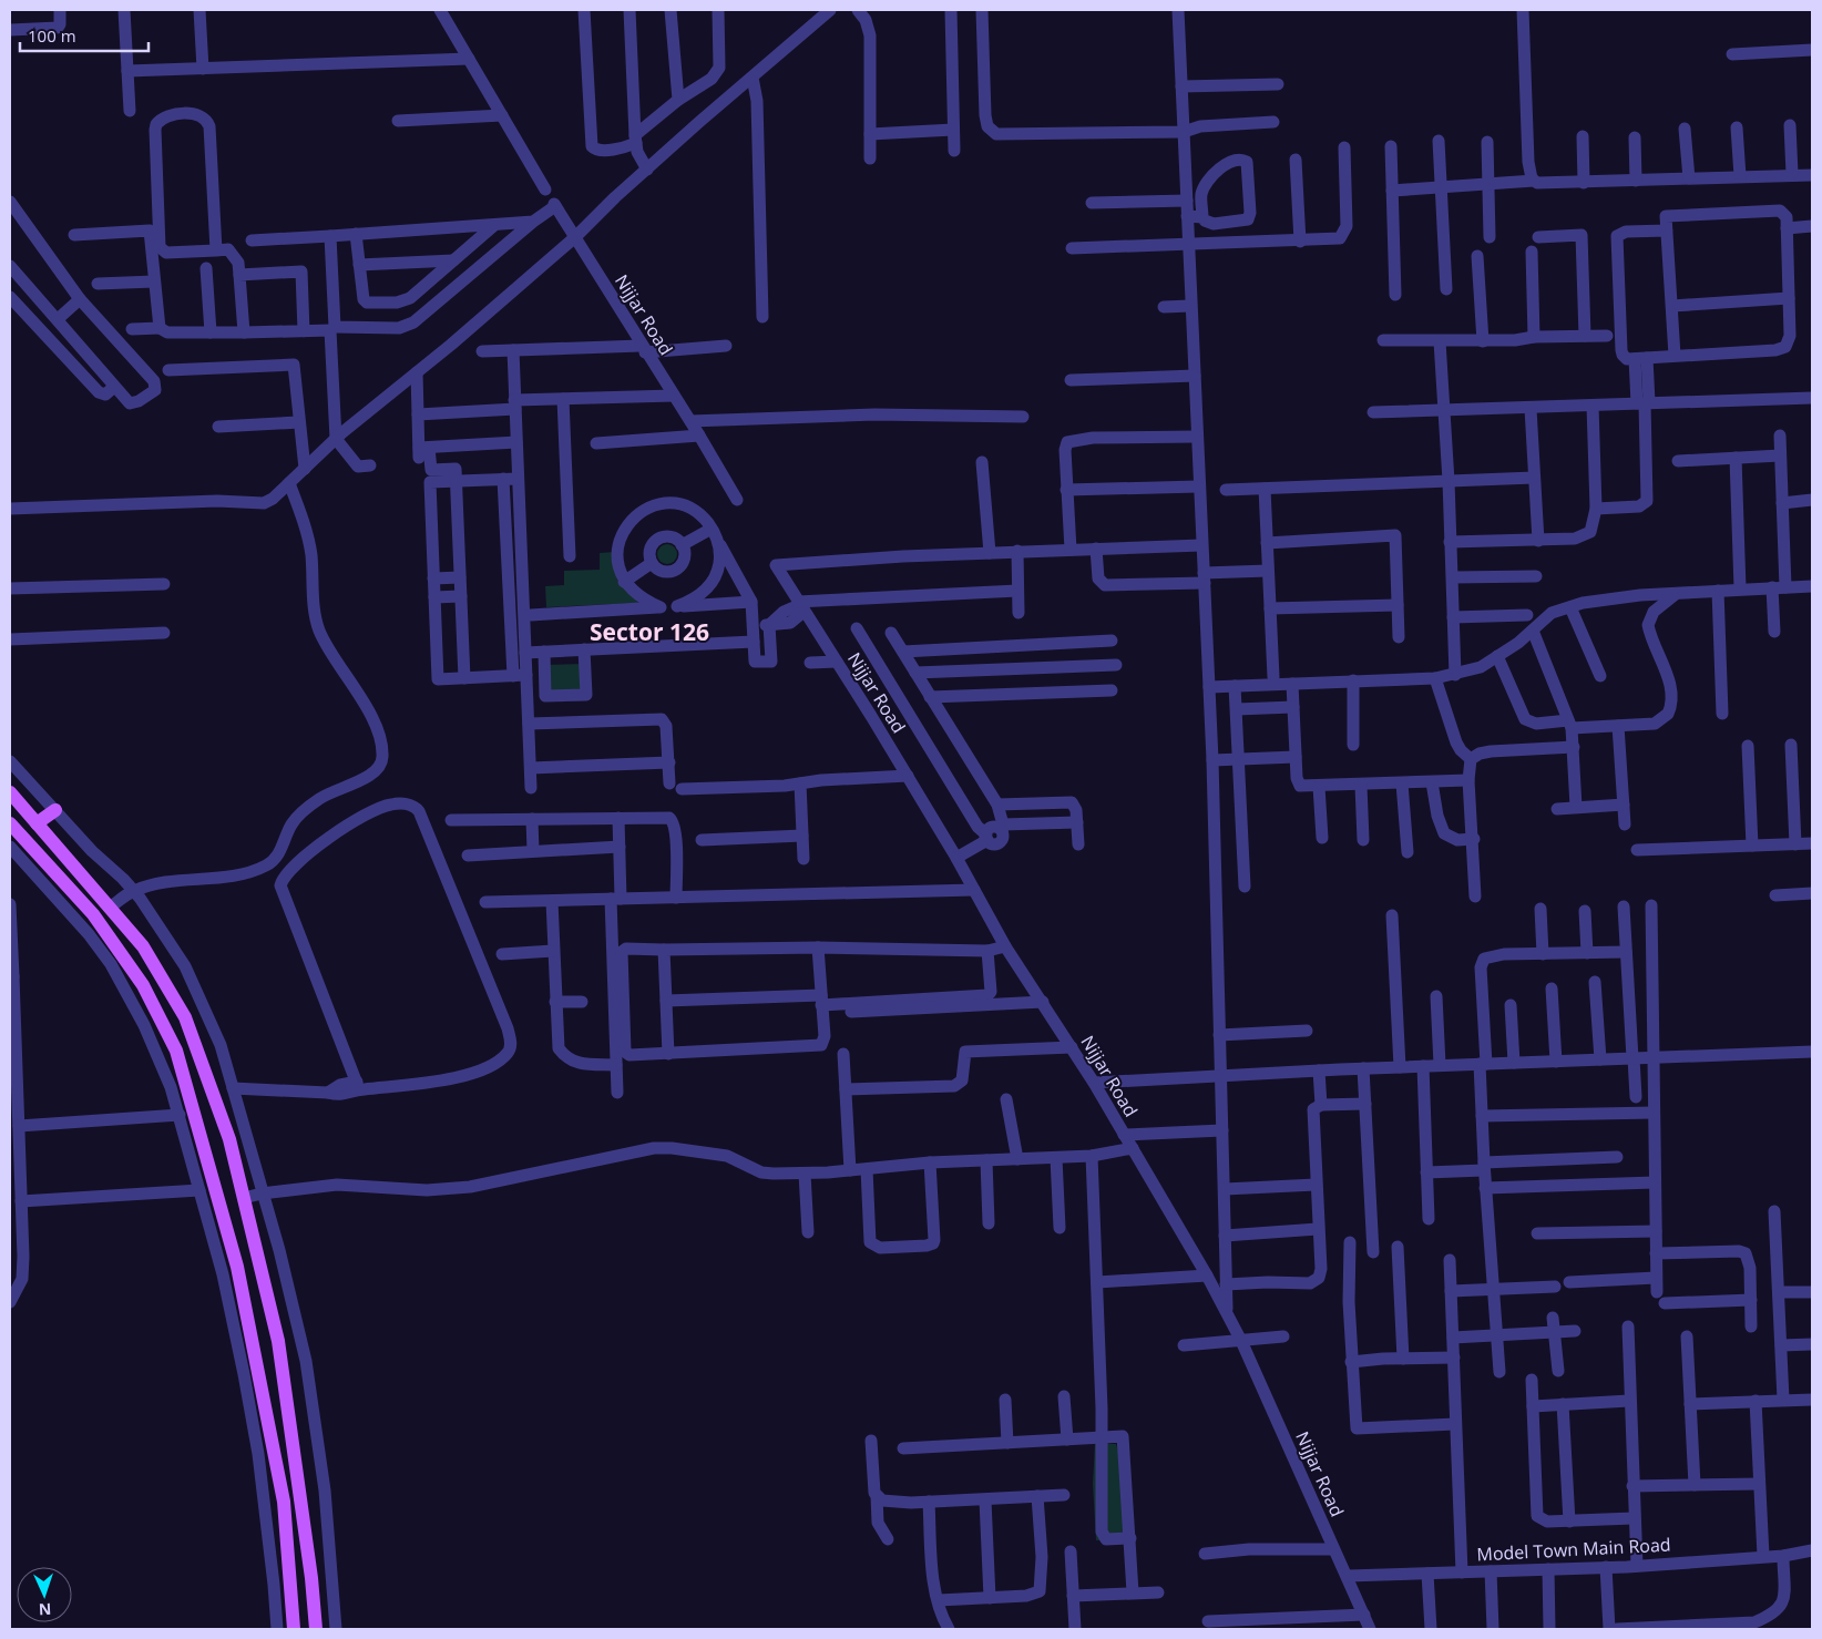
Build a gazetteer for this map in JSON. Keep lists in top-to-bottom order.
{
  "streets": {
    "street": ["Nijjar Road", "Model Town Main Road"]
  },
  "crossings": [
    ["Nijjar Road", "Model Town Main Road"]
  ],
  "districts": ["Sector 126"],
  "scale_bar": "100 m",
  "north": "bottom"
}
